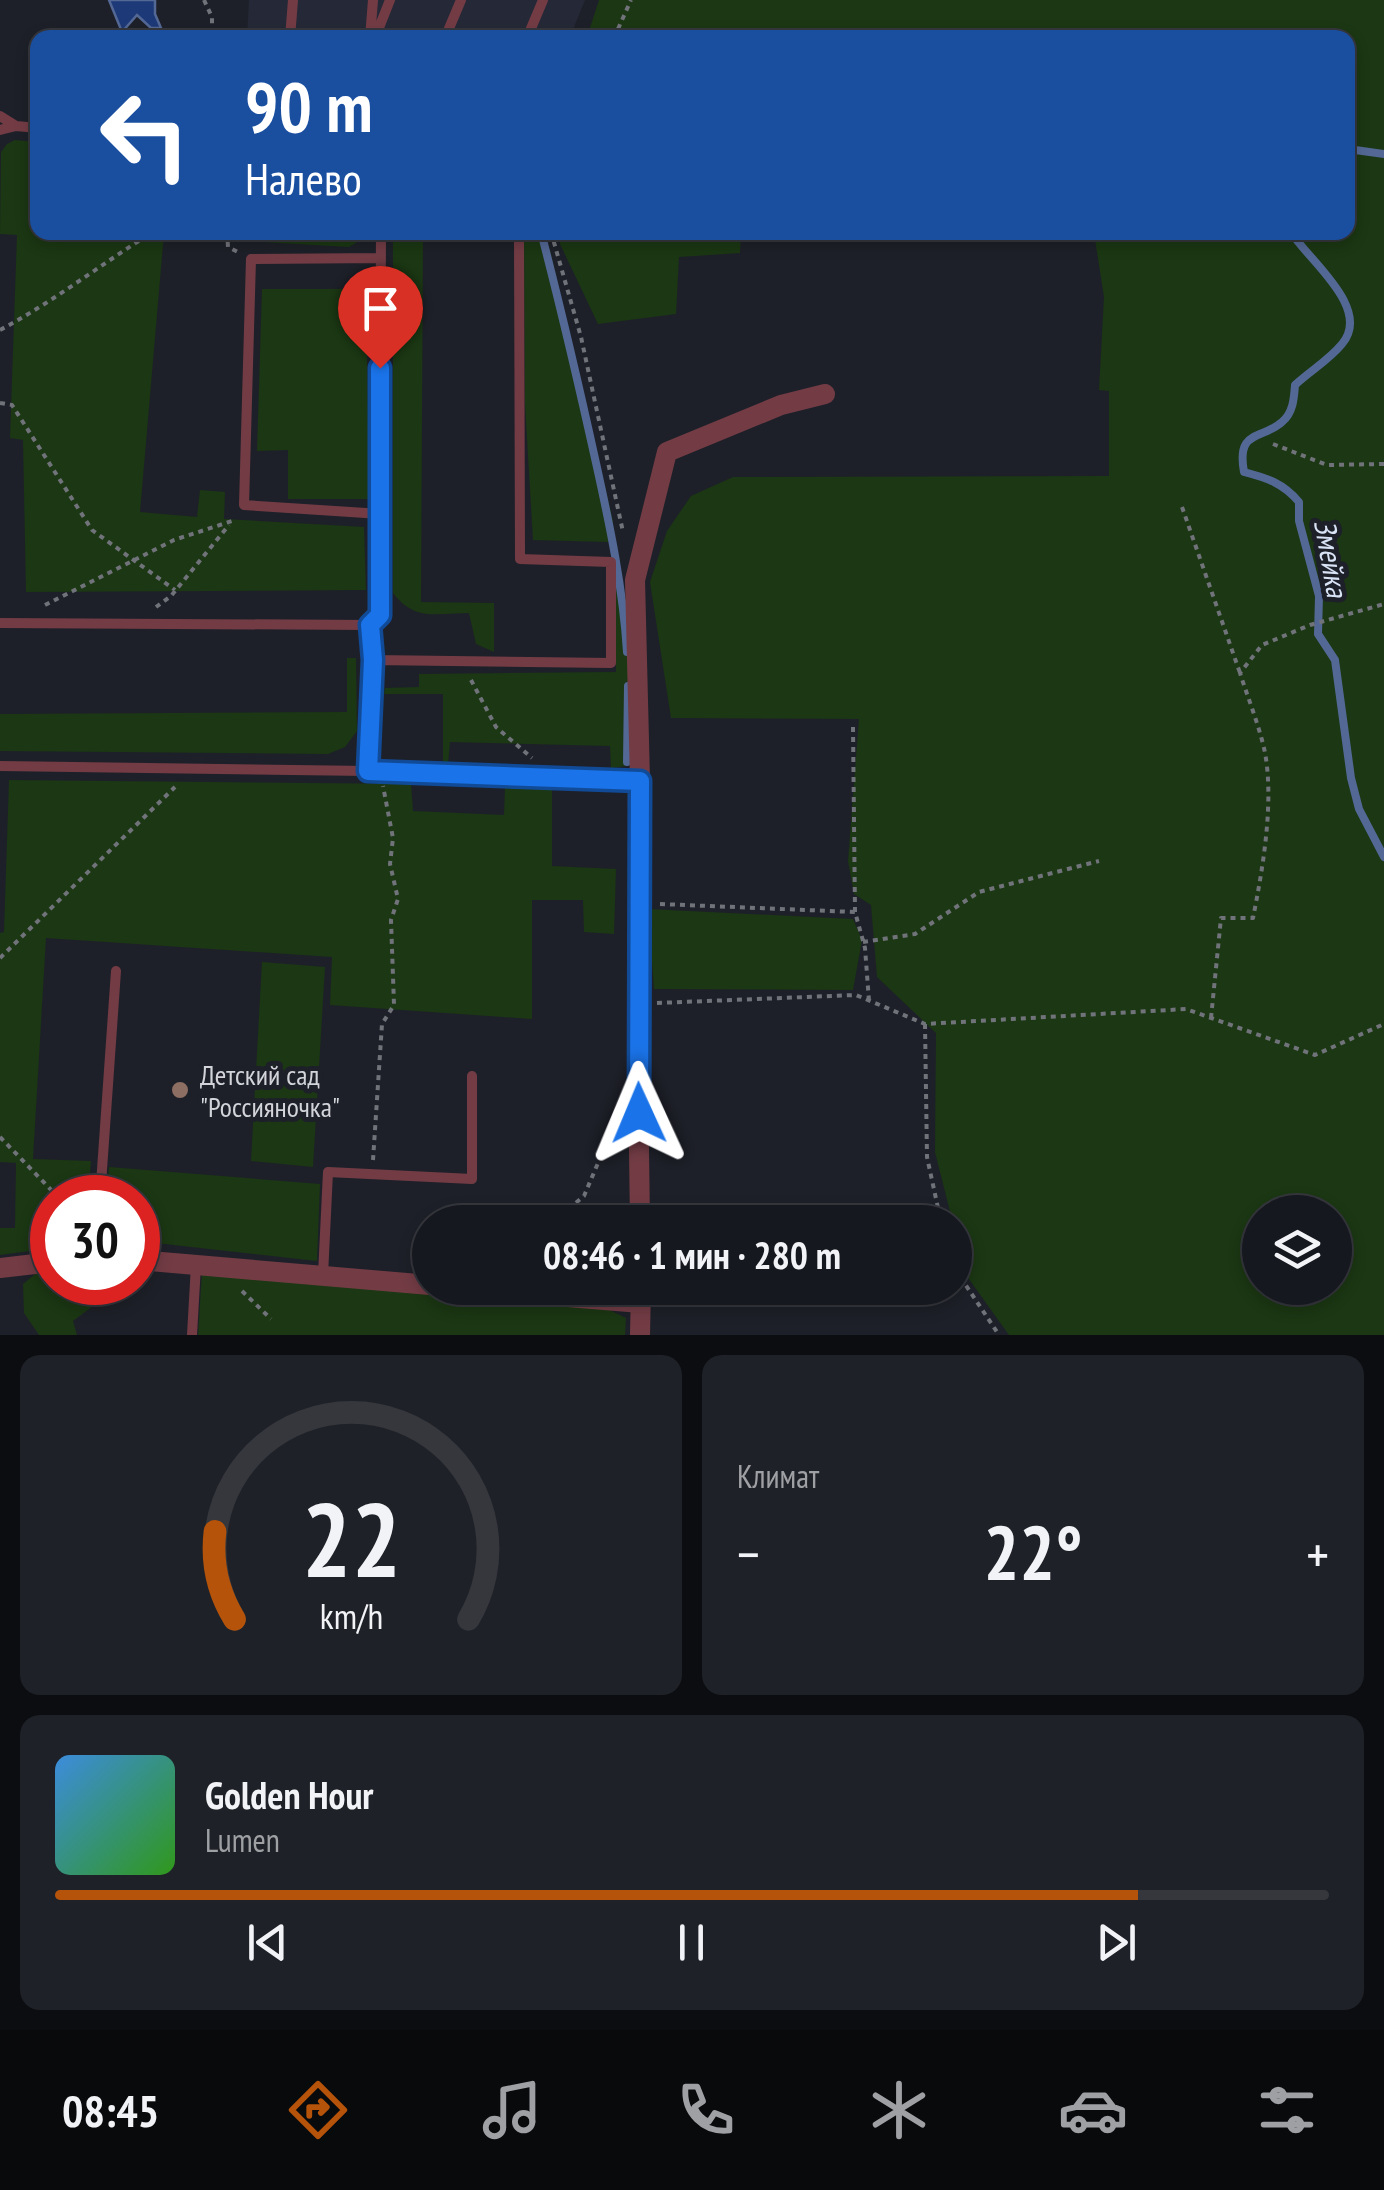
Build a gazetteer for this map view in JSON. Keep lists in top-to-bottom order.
{
  "water": ["Змейка"],
  "places": ["Детский сад \"Россияночка\""],
  "page": {
    "turn": ["90 m", "Налево"],
    "limit": "30",
    "trip": "08:46 · 1 мин · 280 m",
    "tile": "Климат",
    "heat": ["−", "22°", "+"],
    "song": ["Golden Hour", "Lumen"],
    "tabs": "08:45",
    "gauge": ["22", "km/h"]
  }
}
